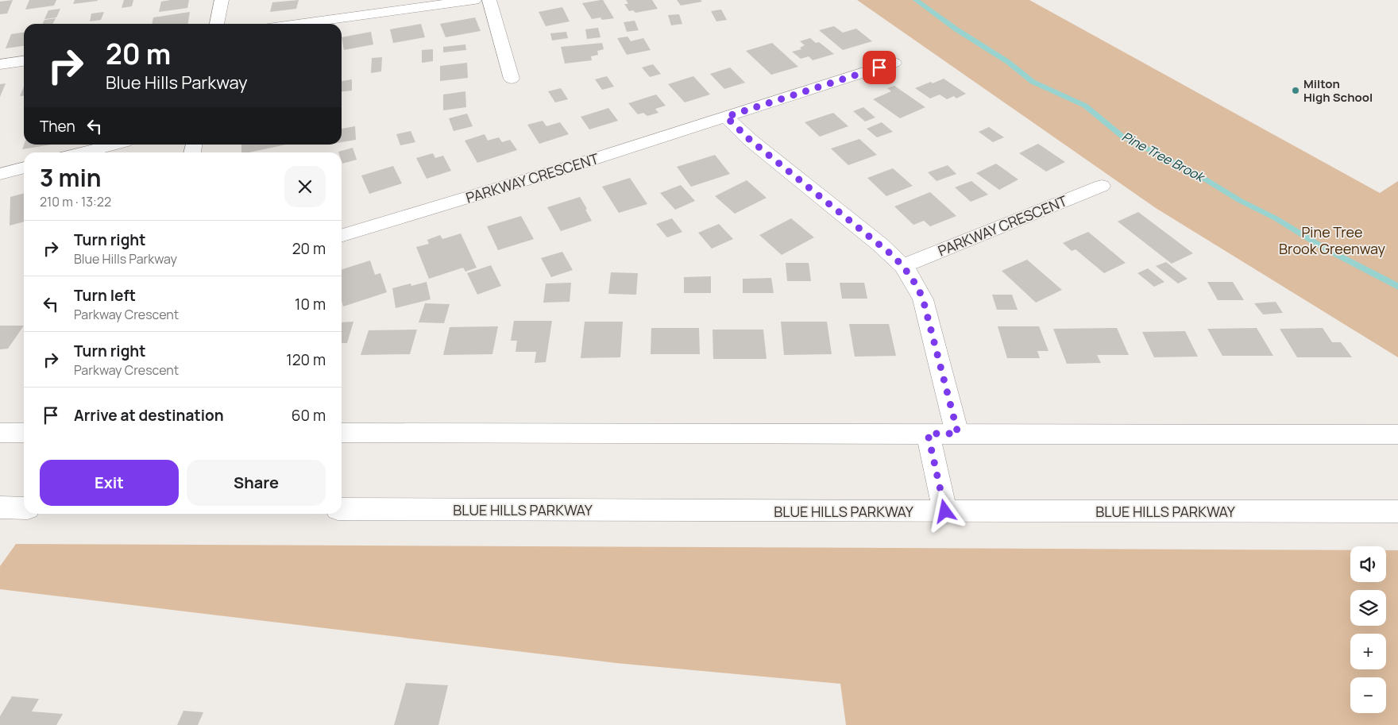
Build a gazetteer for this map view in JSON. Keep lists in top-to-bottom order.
{
  "streets": {
    "street": ["PARKWAY CRESCENT", "BLUE HILLS PARKWAY"]
  },
  "water": ["Pine Tree Brook"],
  "parks": ["Pine Tree Brook Greenway"],
  "places": ["Milton High School"],
  "page": {
    "turn": ["20 m", "Blue Hills Parkway"],
    "then": "Then",
    "heading": ["3 min", "210 m · 13:22"],
    "list": [
      {
        "name": "Turn right",
        "note": "Blue Hills Parkway",
        "value": "20 m"
      },
      {
        "name": "Turn left",
        "note": "Parkway Crescent",
        "value": "10 m"
      },
      {
        "name": "Turn right",
        "note": "Parkway Crescent",
        "value": "120 m"
      },
      {
        "name": "Arrive at destination",
        "value": "60 m"
      }
    ],
    "buttons": ["Exit", "Share"],
    "map_buttons": ["+", "−"]
  }
}
